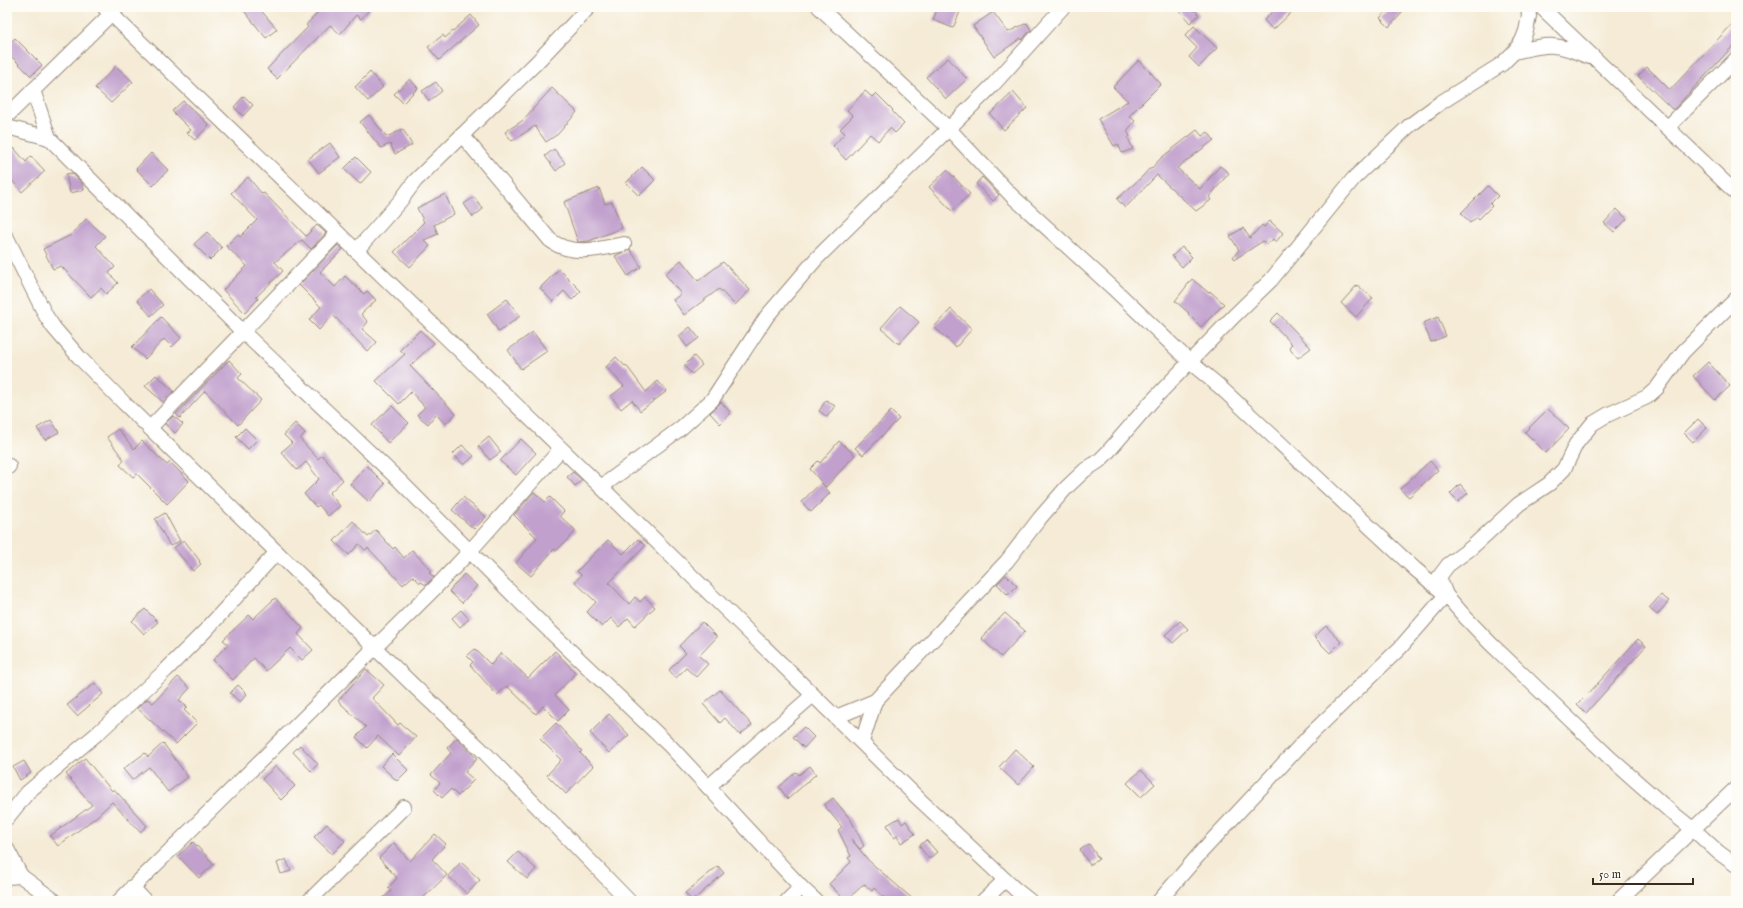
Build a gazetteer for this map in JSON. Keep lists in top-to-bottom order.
{
  "scale_bar": "50 m"
}
